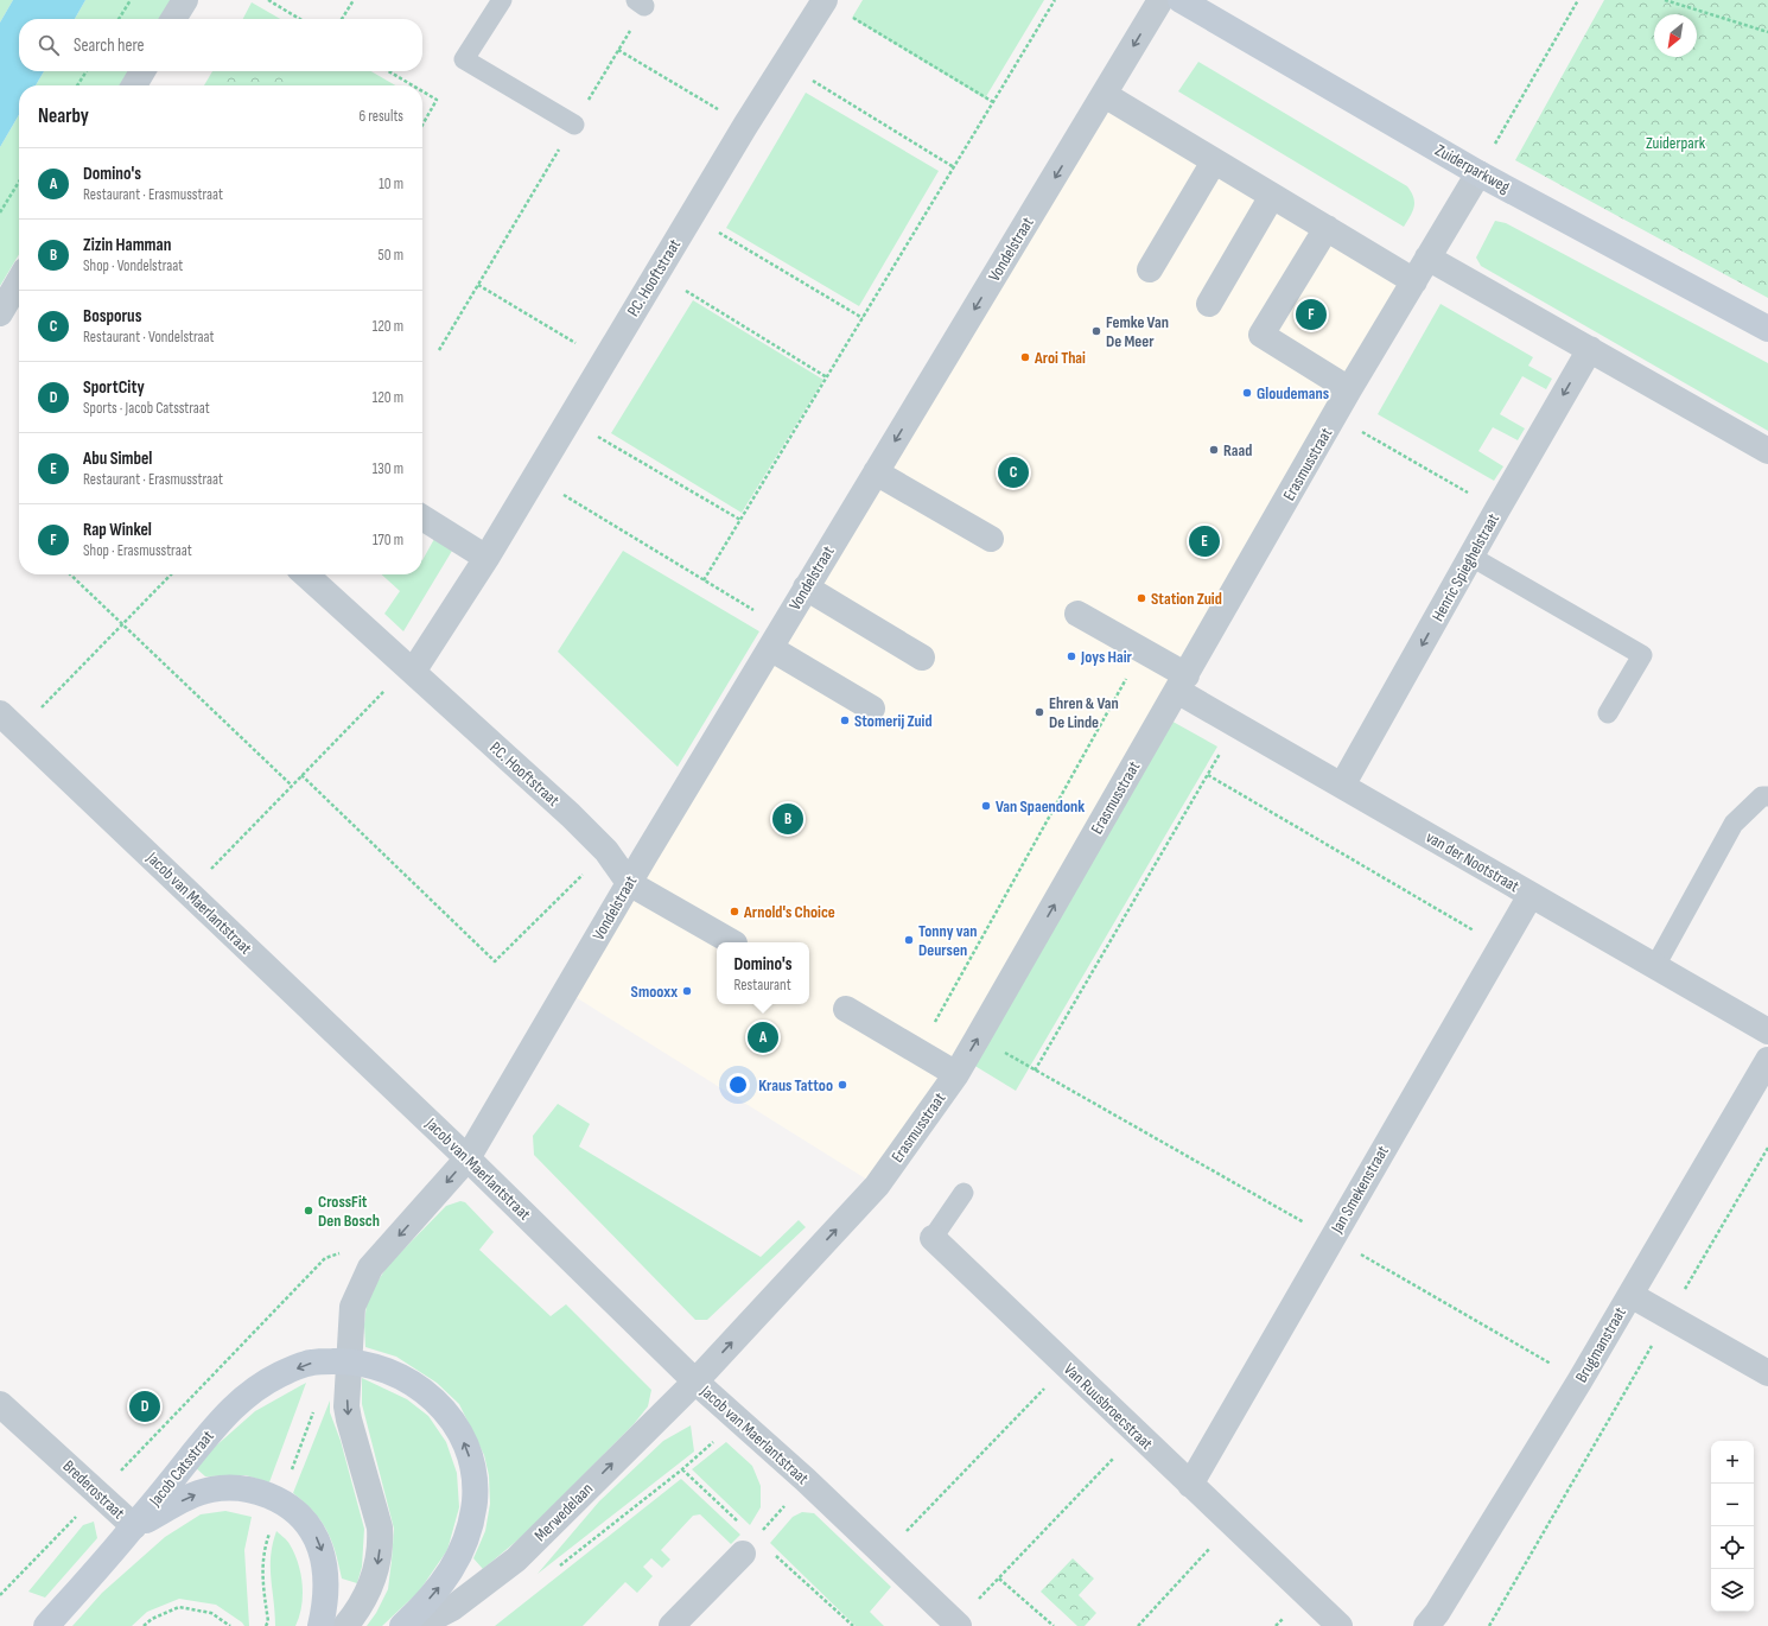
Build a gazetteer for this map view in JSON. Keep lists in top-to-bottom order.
{
  "streets": {
    "main road": ["Zuiderparkweg", "Jacob Catsstraat", "Brederostraat"],
    "street": [
      "Vondelstraat",
      "P.C. Hooftstraat",
      "Erasmusstraat",
      "Henric Spieghelstraat",
      "van der Nootstraat",
      "Jacob van Maerlantstraat",
      "Jan Smekenstraat",
      "Brugmanstraat",
      "Van Ruusbroecstraat",
      "Merwedelaan"
    ]
  },
  "crossings": [
    ["Zuiderparkweg", "Erasmusstraat"],
    ["Vondelstraat", "P.C. Hooftstraat"],
    ["Vondelstraat", "Jacob van Maerlantstraat"],
    ["Erasmusstraat", "van der Nootstraat"],
    ["Erasmusstraat", "Jacob van Maerlantstraat"],
    ["Erasmusstraat", "Merwedelaan"],
    ["Henric Spieghelstraat", "van der Nootstraat"],
    ["van der Nootstraat", "Jan Smekenstraat"],
    ["Jacob van Maerlantstraat", "Merwedelaan"],
    ["Jan Smekenstraat", "Van Ruusbroecstraat"],
    ["Jacob Catsstraat", "Brederostraat"]
  ],
  "one_way": ["Erasmusstraat", "Henric Spieghelstraat", "Merwedelaan"],
  "parks": ["Zuiderpark"],
  "places": [
    "Femke Van De Meer",
    "Aroi Thai",
    "Gloudemans",
    "Raad",
    "Station Zuid",
    "Joys Hair",
    "Ehren & Van De Linde",
    "Stomerij Zuid",
    "Van Spaendonk",
    "Arnold's Choice",
    "Tonny van Deursen",
    "Smooxx",
    "Kraus Tattoo",
    "CrossFit Den Bosch"
  ],
  "north": "bottom left",
  "page": {
    "search": "Search here",
    "heading": ["Nearby", "6 results"],
    "list": [
      {
        "mark": "A",
        "name": "Domino's",
        "note": "Restaurant · Erasmusstraat",
        "value": "10 m"
      },
      {
        "mark": "B",
        "name": "Zizin Hamman",
        "note": "Shop · Vondelstraat",
        "value": "50 m"
      },
      {
        "mark": "C",
        "name": "Bosporus",
        "note": "Restaurant · Vondelstraat",
        "value": "120 m"
      },
      {
        "mark": "D",
        "name": "SportCity",
        "note": "Sports · Jacob Catsstraat",
        "value": "120 m"
      },
      {
        "mark": "E",
        "name": "Abu Simbel",
        "note": "Restaurant · Erasmusstraat",
        "value": "130 m"
      },
      {
        "mark": "F",
        "name": "Rap Winkel",
        "note": "Shop · Erasmusstraat",
        "value": "170 m"
      }
    ],
    "pins": [
      "F",
      "C",
      "E",
      "B",
      "A",
      "D"
    ],
    "popup": ["Domino's", "Restaurant"],
    "map_buttons": ["+", "−"]
  }
}
